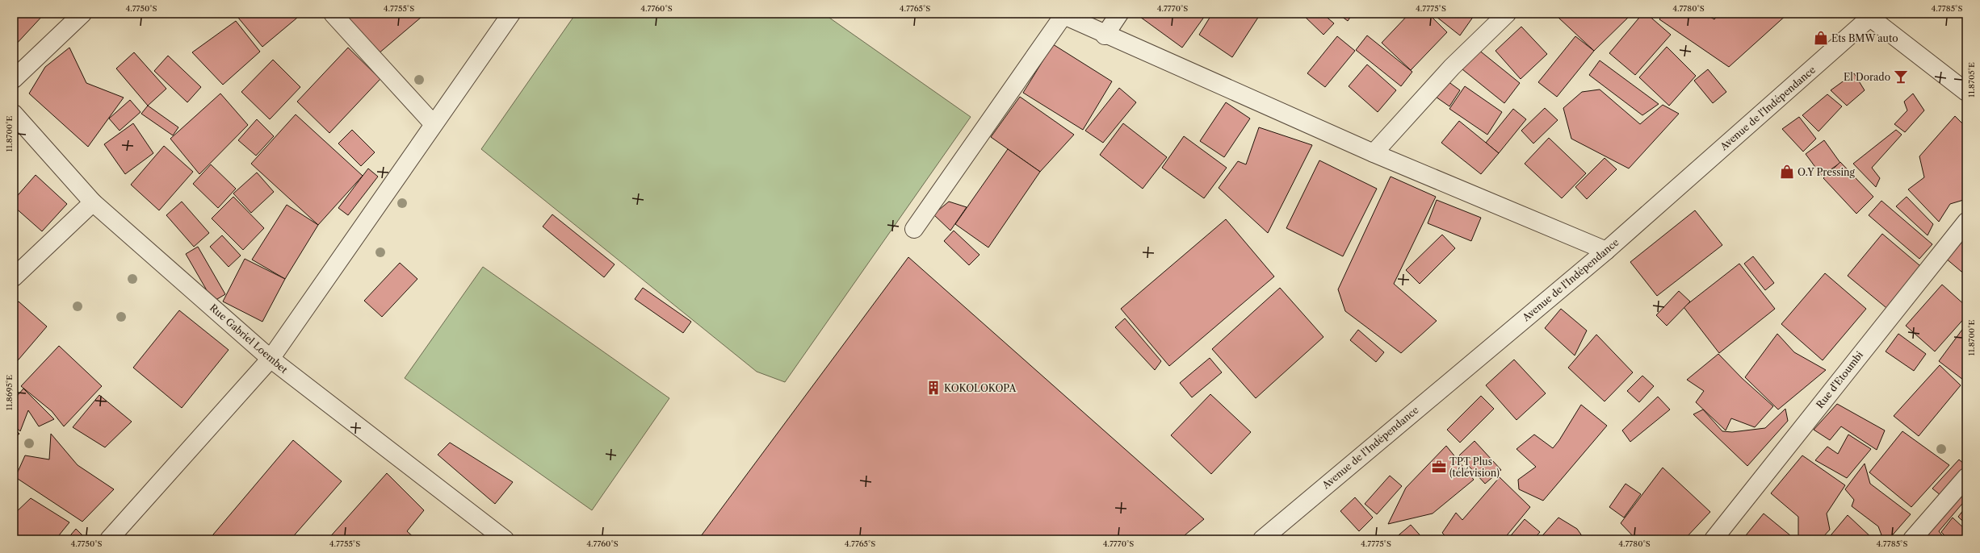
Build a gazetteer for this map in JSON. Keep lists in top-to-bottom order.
{
  "streets": {
    "street": ["Avenue de l'Indépendance", "Rue Gabriel Loembet", "Rue d'Etoumbi"]
  },
  "places": {
    "shop": ["Ets BMW auto", "O.Y Pressing"],
    "bar": ["El Dorado"],
    "building": ["KOKOLOKOPA"],
    "office": ["TPT Plus (télévision)"]
  },
  "coordinates": [
    "4.7750°S",
    "4.7755°S",
    "4.7760°S",
    "4.7765°S",
    "4.7770°S",
    "4.7775°S",
    "4.7780°S",
    "4.7785°S",
    "11.8705°E",
    "11.8700°E",
    "11.8695°E"
  ]
}
